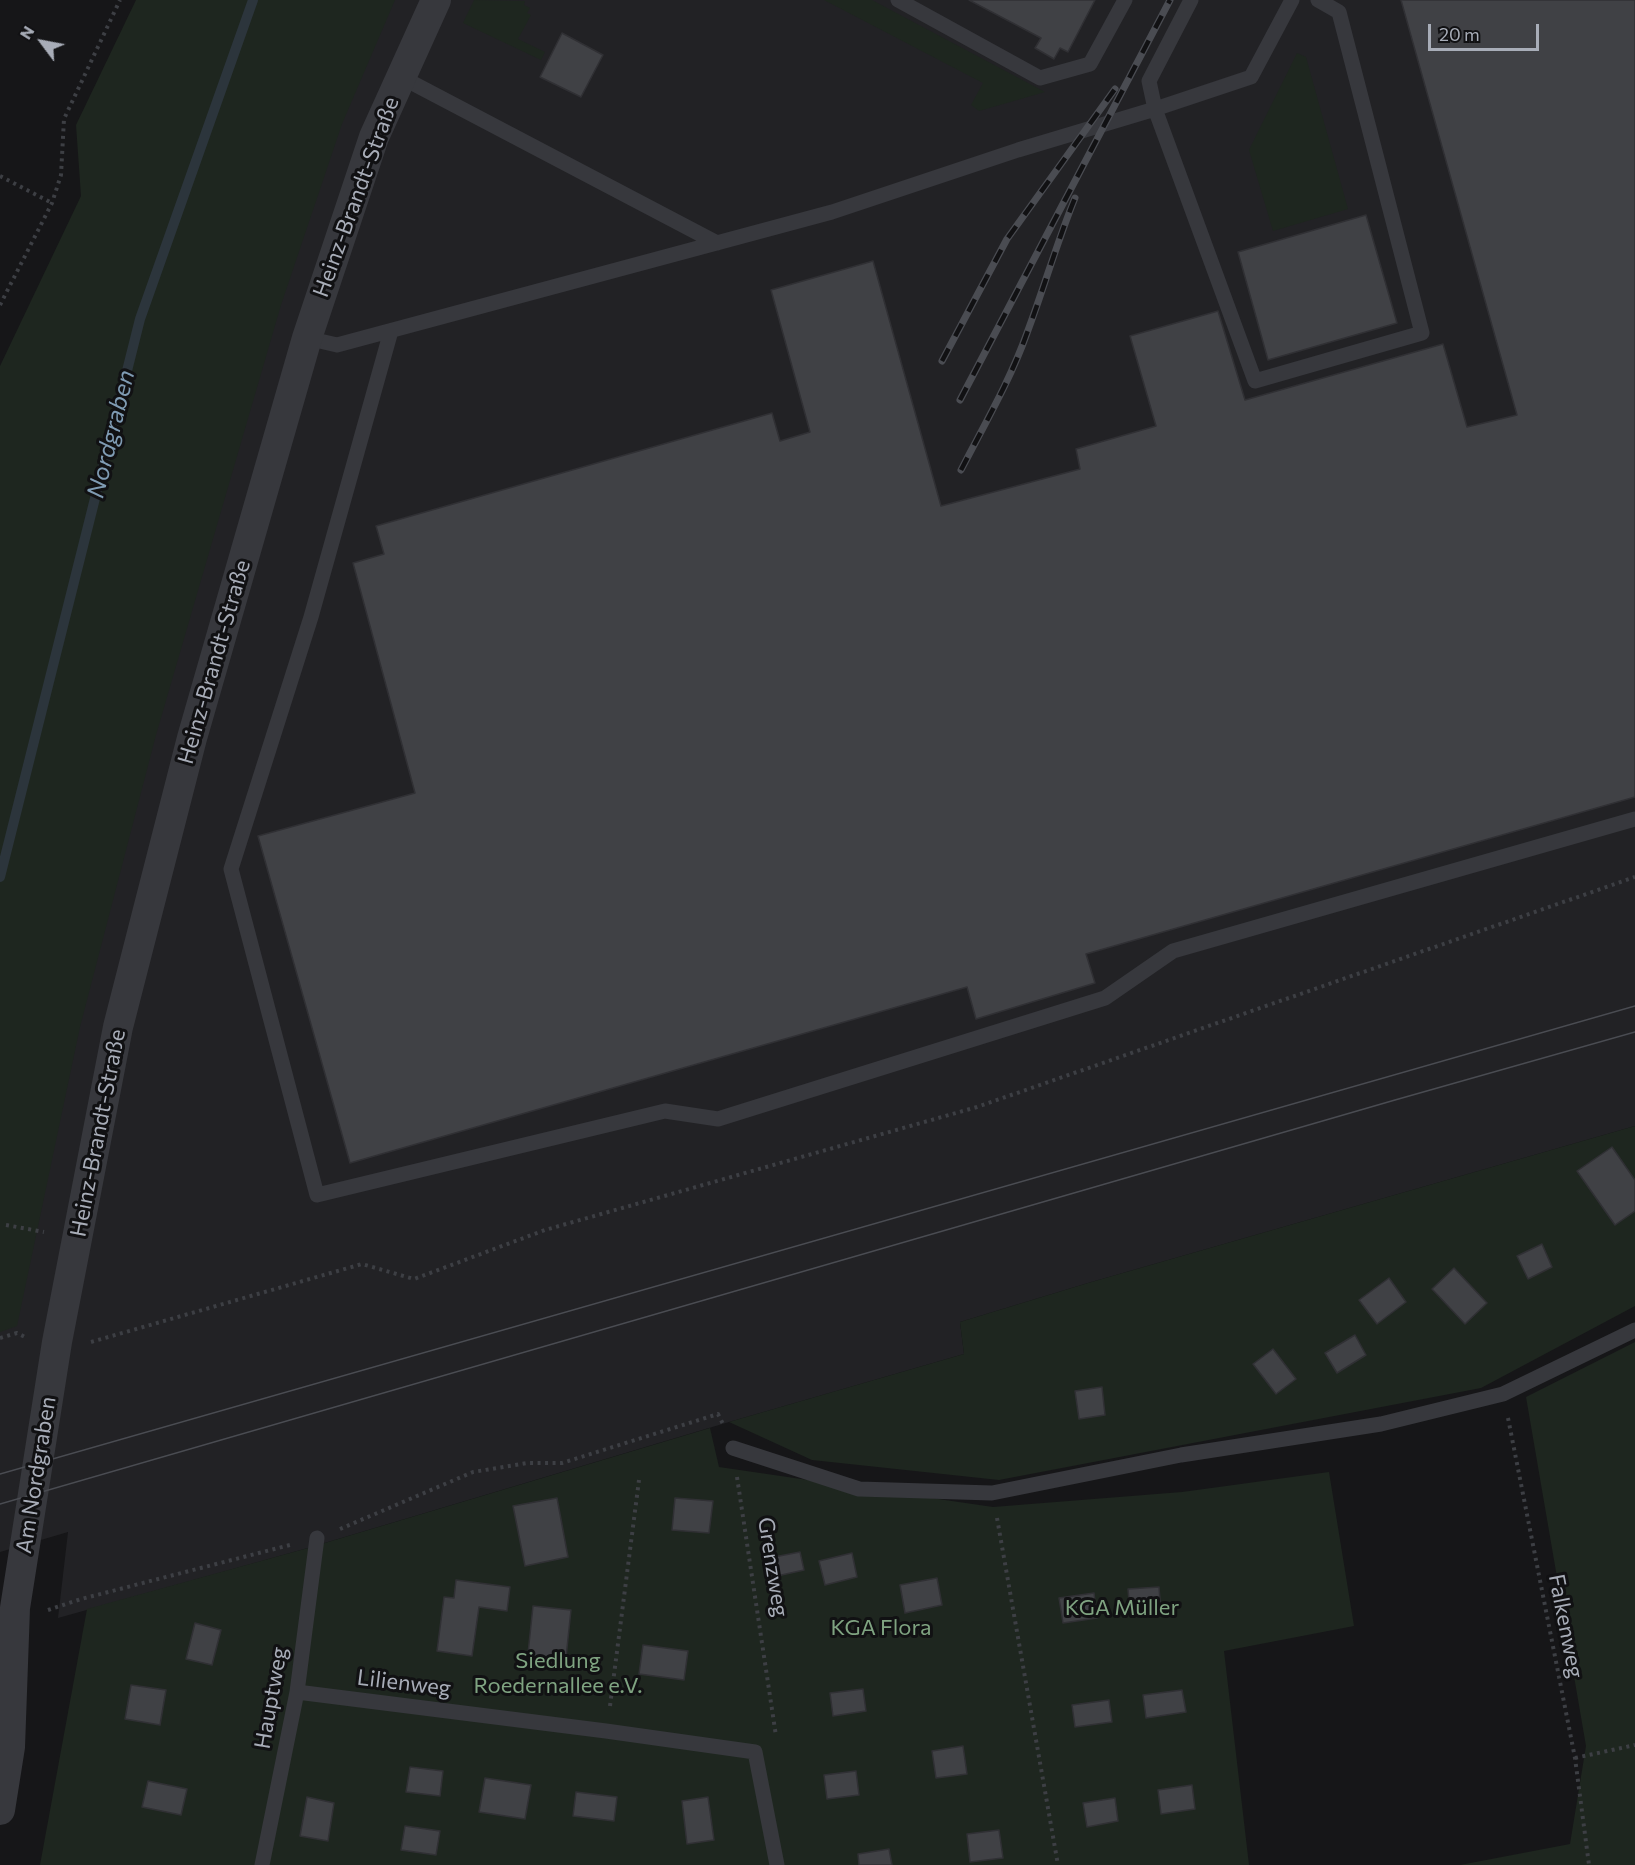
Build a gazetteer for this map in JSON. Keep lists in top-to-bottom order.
{
  "streets": {
    "street": ["Heinz-Brandt-Straße", "Am Nordgraben"],
    "lane": ["Lilienweg", "Hauptweg"],
    "path": ["Grenzweg", "Falkenweg"]
  },
  "crossings": [
    ["Heinz-Brandt-Straße", "Am Nordgraben"],
    ["Grenzweg", "Hauptweg"],
    ["Lilienweg", "Hauptweg"]
  ],
  "water": ["Nordgraben"],
  "parks": ["KGA Müller", "KGA Flora", "Siedlung Roedernallee e.V."],
  "scale_bar": "20 m",
  "north": "top left"
}
